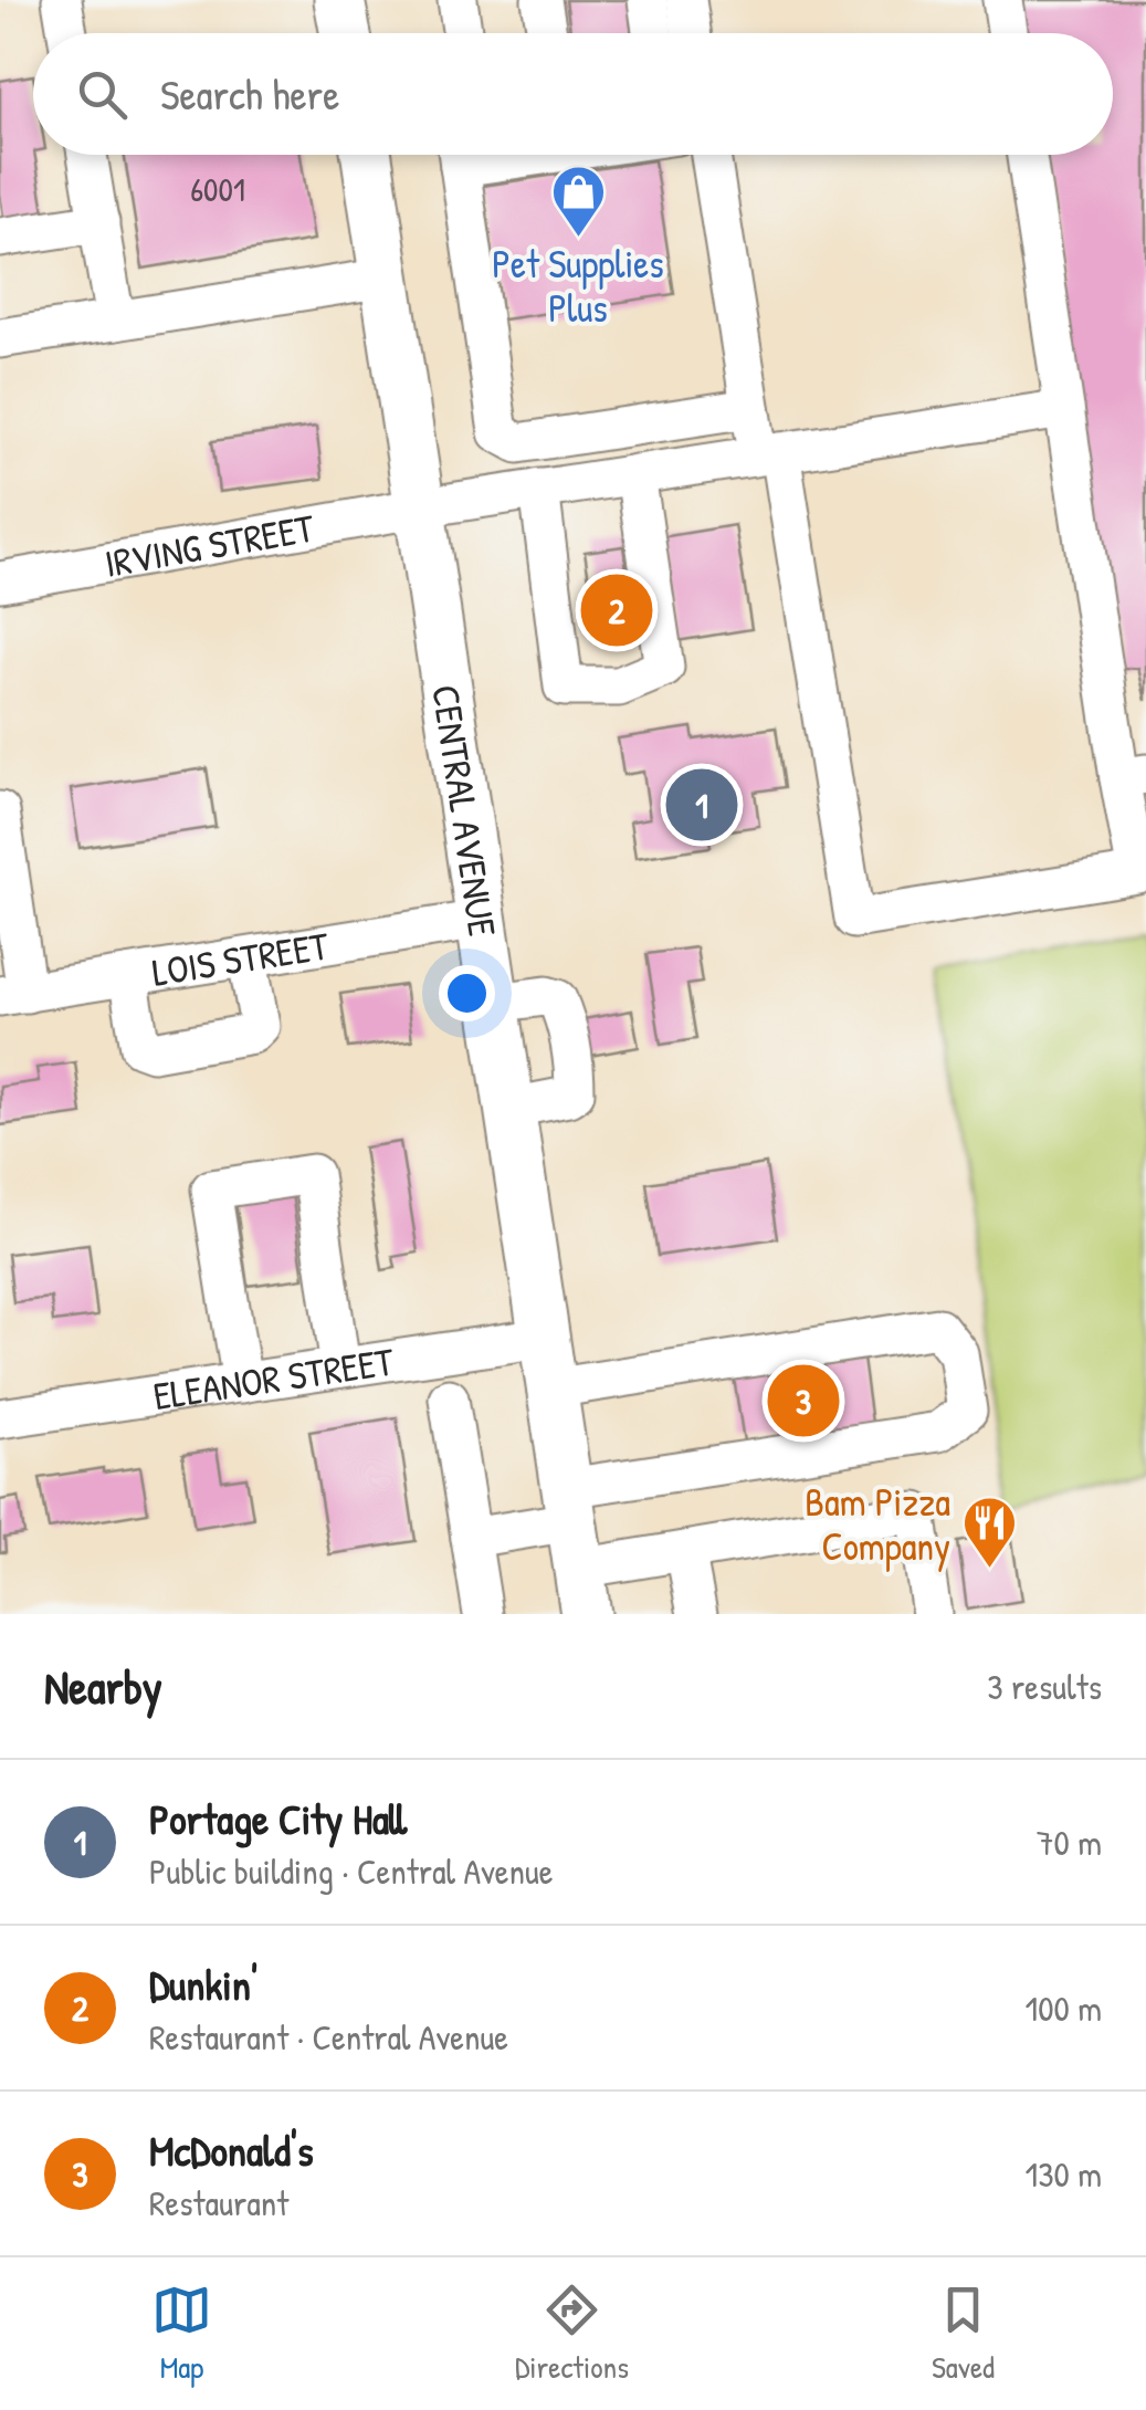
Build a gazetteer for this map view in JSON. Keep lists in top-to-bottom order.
{
  "streets": {
    "main road": ["CENTRAL AVENUE"],
    "street": ["IRVING STREET", "LOIS STREET", "ELEANOR STREET"]
  },
  "crossings": [
    ["IRVING STREET", "CENTRAL AVENUE"],
    ["CENTRAL AVENUE", "LOIS STREET"],
    ["CENTRAL AVENUE", "ELEANOR STREET"]
  ],
  "places": {
    "shop": ["Pet Supplies Plus"],
    "restaurant": ["Bam Pizza Company"]
  },
  "house_numbers": ["6001"],
  "page": {
    "search": "Search here",
    "pins": ["2", "1", "3"],
    "heading": ["Nearby", "3 results"],
    "list": [
      {
        "mark": "1",
        "name": "Portage City Hall",
        "note": "Public building · Central Avenue",
        "value": "70 m"
      },
      {
        "mark": "2",
        "name": "Dunkin'",
        "note": "Restaurant · Central Avenue",
        "value": "100 m"
      },
      {
        "mark": "3",
        "name": "McDonald's",
        "note": "Restaurant",
        "value": "130 m"
      }
    ],
    "nav": ["Map", "Directions", "Saved"]
  }
}
